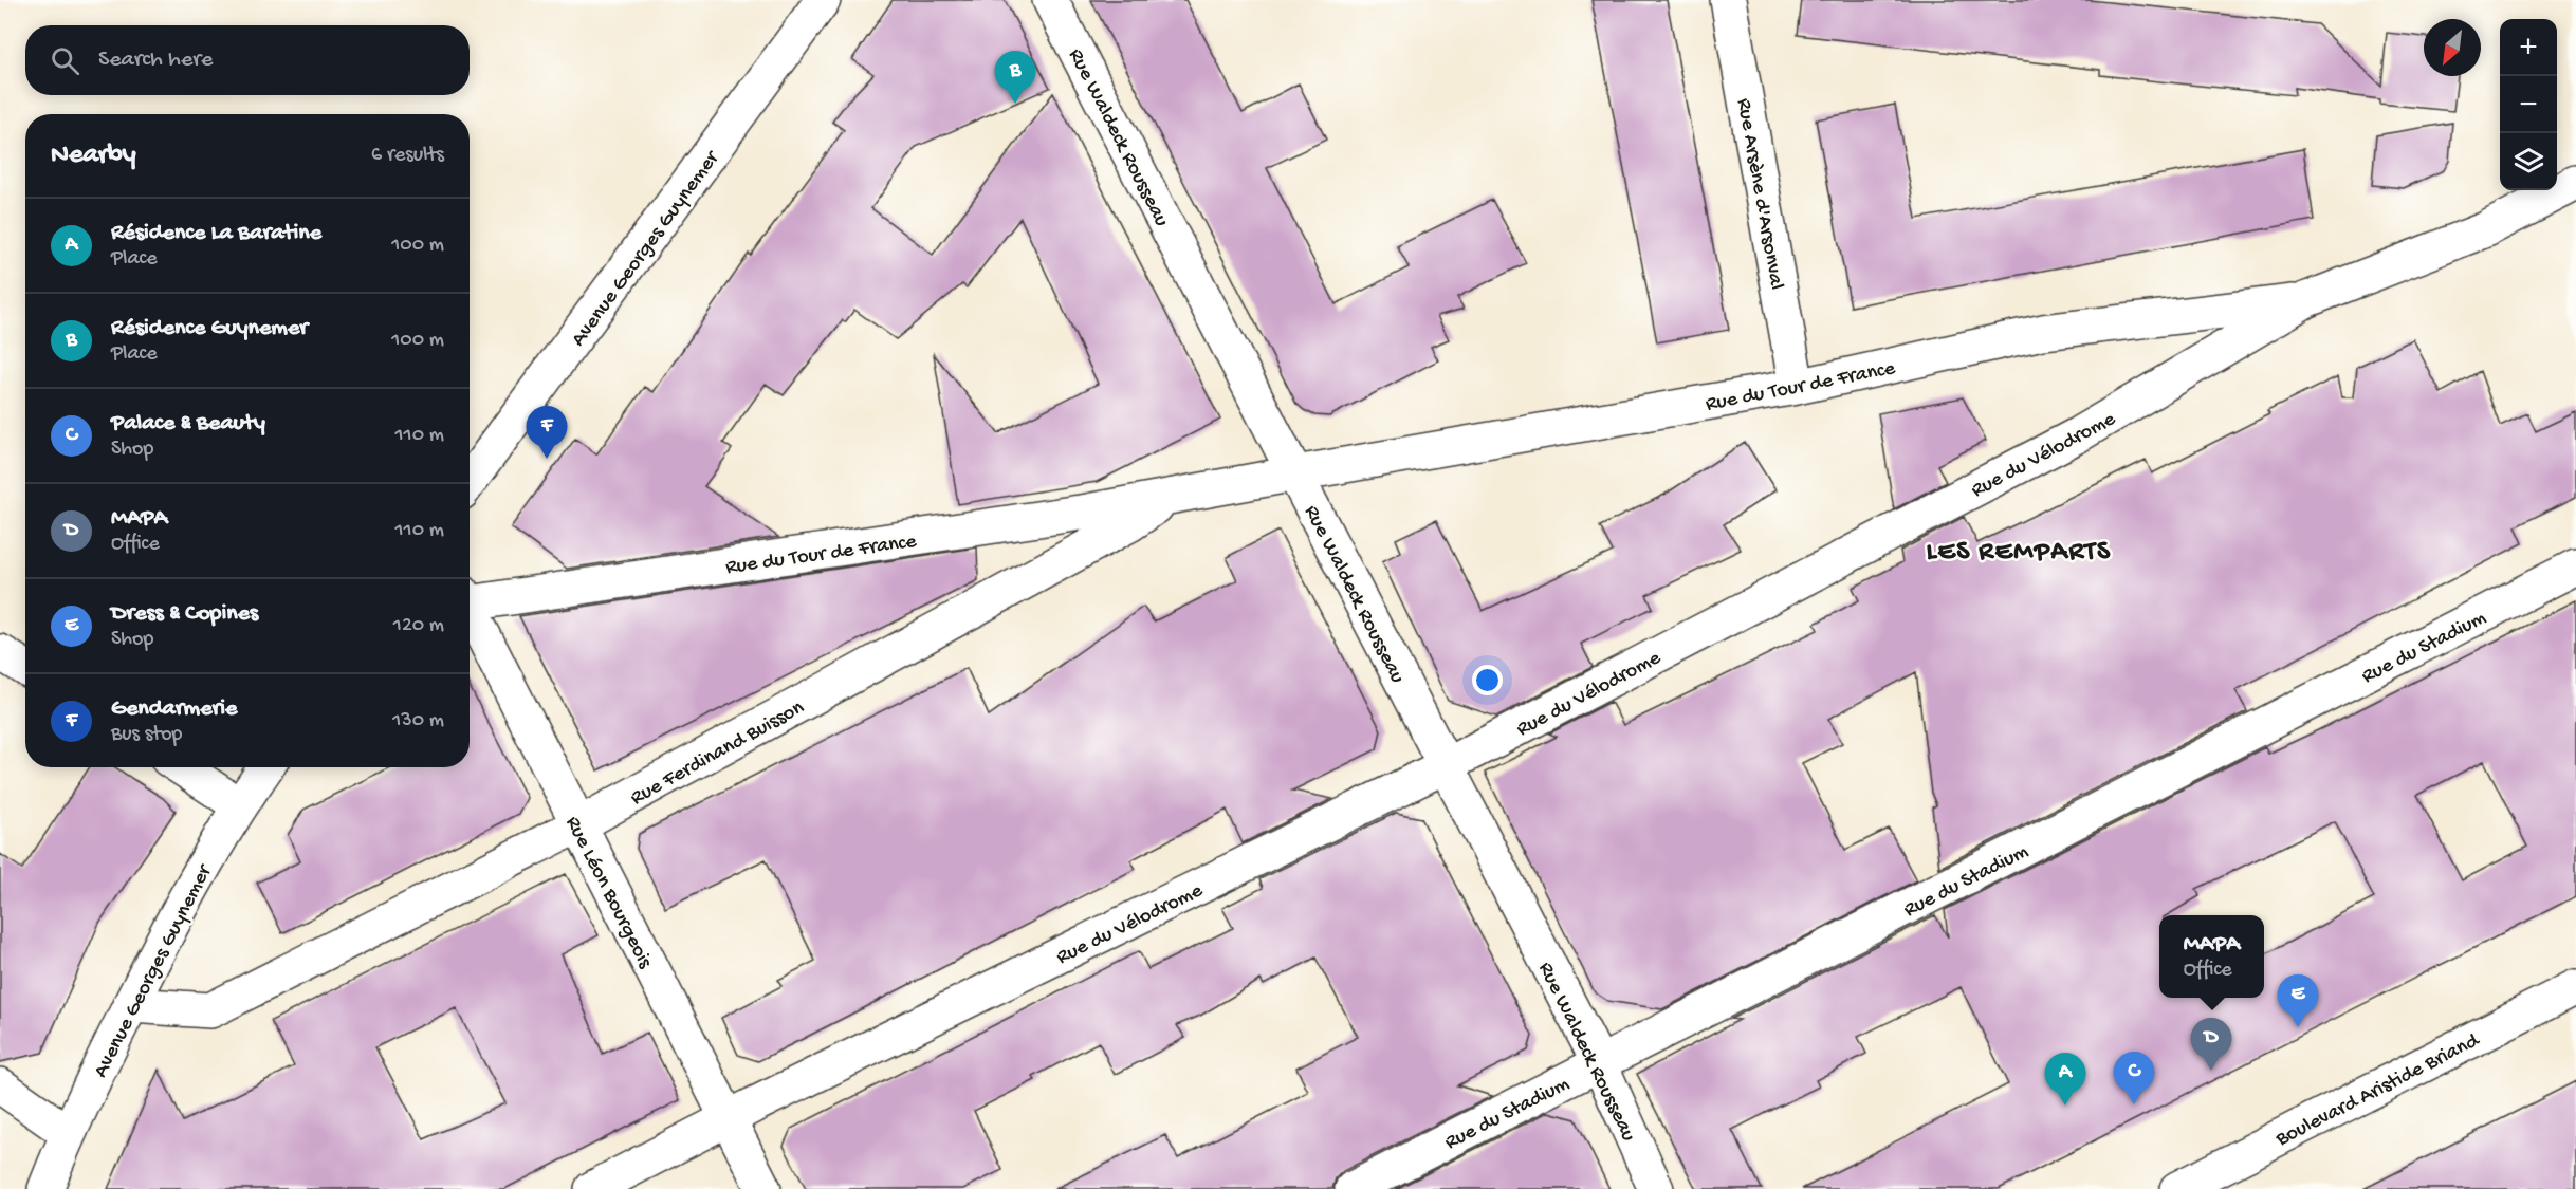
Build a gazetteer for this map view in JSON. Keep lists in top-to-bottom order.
{
  "streets": {
    "street": [
      "Rue Waldeck Rousseau",
      "Rue Arsène d'Arsonval",
      "Avenue Georges Guynemer",
      "Rue du Tour de France",
      "Rue du Vélodrome",
      "Rue du Stadium",
      "Rue Ferdinand Buisson",
      "Rue Léon Bourgeois",
      "Boulevard Aristide Briand"
    ]
  },
  "crossings": [
    ["Rue Waldeck Rousseau", "Rue du Tour de France"],
    ["Rue Waldeck Rousseau", "Rue du Vélodrome"],
    ["Rue Waldeck Rousseau", "Rue du Stadium"],
    ["Rue Waldeck Rousseau", "Rue Ferdinand Buisson"],
    ["Rue Arsène d'Arsonval", "Rue du Tour de France"],
    ["Avenue Georges Guynemer", "Rue Ferdinand Buisson"],
    ["Rue du Tour de France", "Rue du Vélodrome"],
    ["Rue du Tour de France", "Rue Ferdinand Buisson"],
    ["Rue du Vélodrome", "Rue Léon Bourgeois"],
    ["Rue Ferdinand Buisson", "Rue Léon Bourgeois"]
  ],
  "districts": ["LES REMPARTS"],
  "north": "bottom left",
  "page": {
    "map_buttons": ["+", "−"],
    "search": "Search here",
    "pins": [
      "B",
      "F",
      "E",
      "D",
      "C",
      "A"
    ],
    "heading": ["Nearby", "6 results"],
    "list": [
      {
        "mark": "A",
        "name": "Résidence La Baratine",
        "note": "Place",
        "value": "100 m"
      },
      {
        "mark": "B",
        "name": "Résidence Guynemer",
        "note": "Place",
        "value": "100 m"
      },
      {
        "mark": "C",
        "name": "Palace & Beauty",
        "note": "Shop",
        "value": "110 m"
      },
      {
        "mark": "D",
        "name": "MAPA",
        "note": "Office",
        "value": "110 m"
      },
      {
        "mark": "E",
        "name": "Dress & Copines",
        "note": "Shop",
        "value": "120 m"
      },
      {
        "mark": "F",
        "name": "Gendarmerie",
        "note": "Bus stop",
        "value": "130 m"
      }
    ],
    "popup": ["MAPA", "Office"]
  }
}
